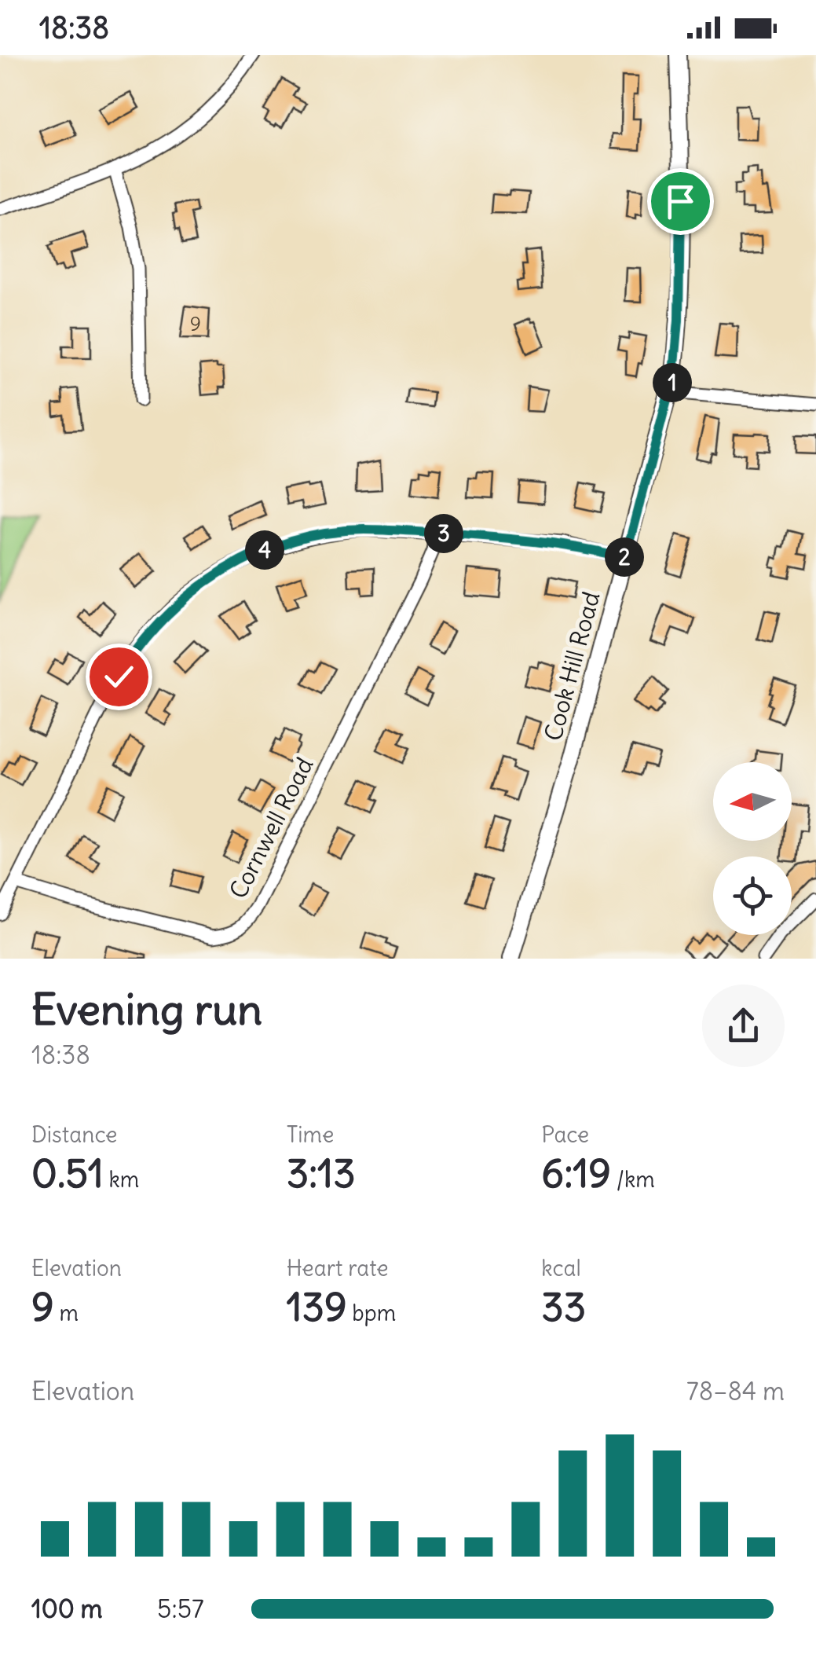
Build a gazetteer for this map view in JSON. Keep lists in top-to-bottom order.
{
  "streets": {
    "street": ["Cook Hill Road", "Cornwell Road"]
  },
  "house_numbers": ["9"],
  "north": "left",
  "page": {
    "status": "18:38",
    "pins": [
      "1",
      "3",
      "4",
      "2"
    ],
    "heading": ["Evening run", "18:38"],
    "stats": [
      ["Distance", "0.51 km"],
      ["Time", "3:13"],
      ["Pace", "6:19 /km"],
      ["Elevation", "9 m"],
      ["Heart rate", "139 bpm"],
      ["kcal", "33"]
    ],
    "chart": ["Elevation", "78–84 m"],
    "list": [
      {
        "name": "100 m",
        "note": "5:57"
      }
    ]
  }
}
